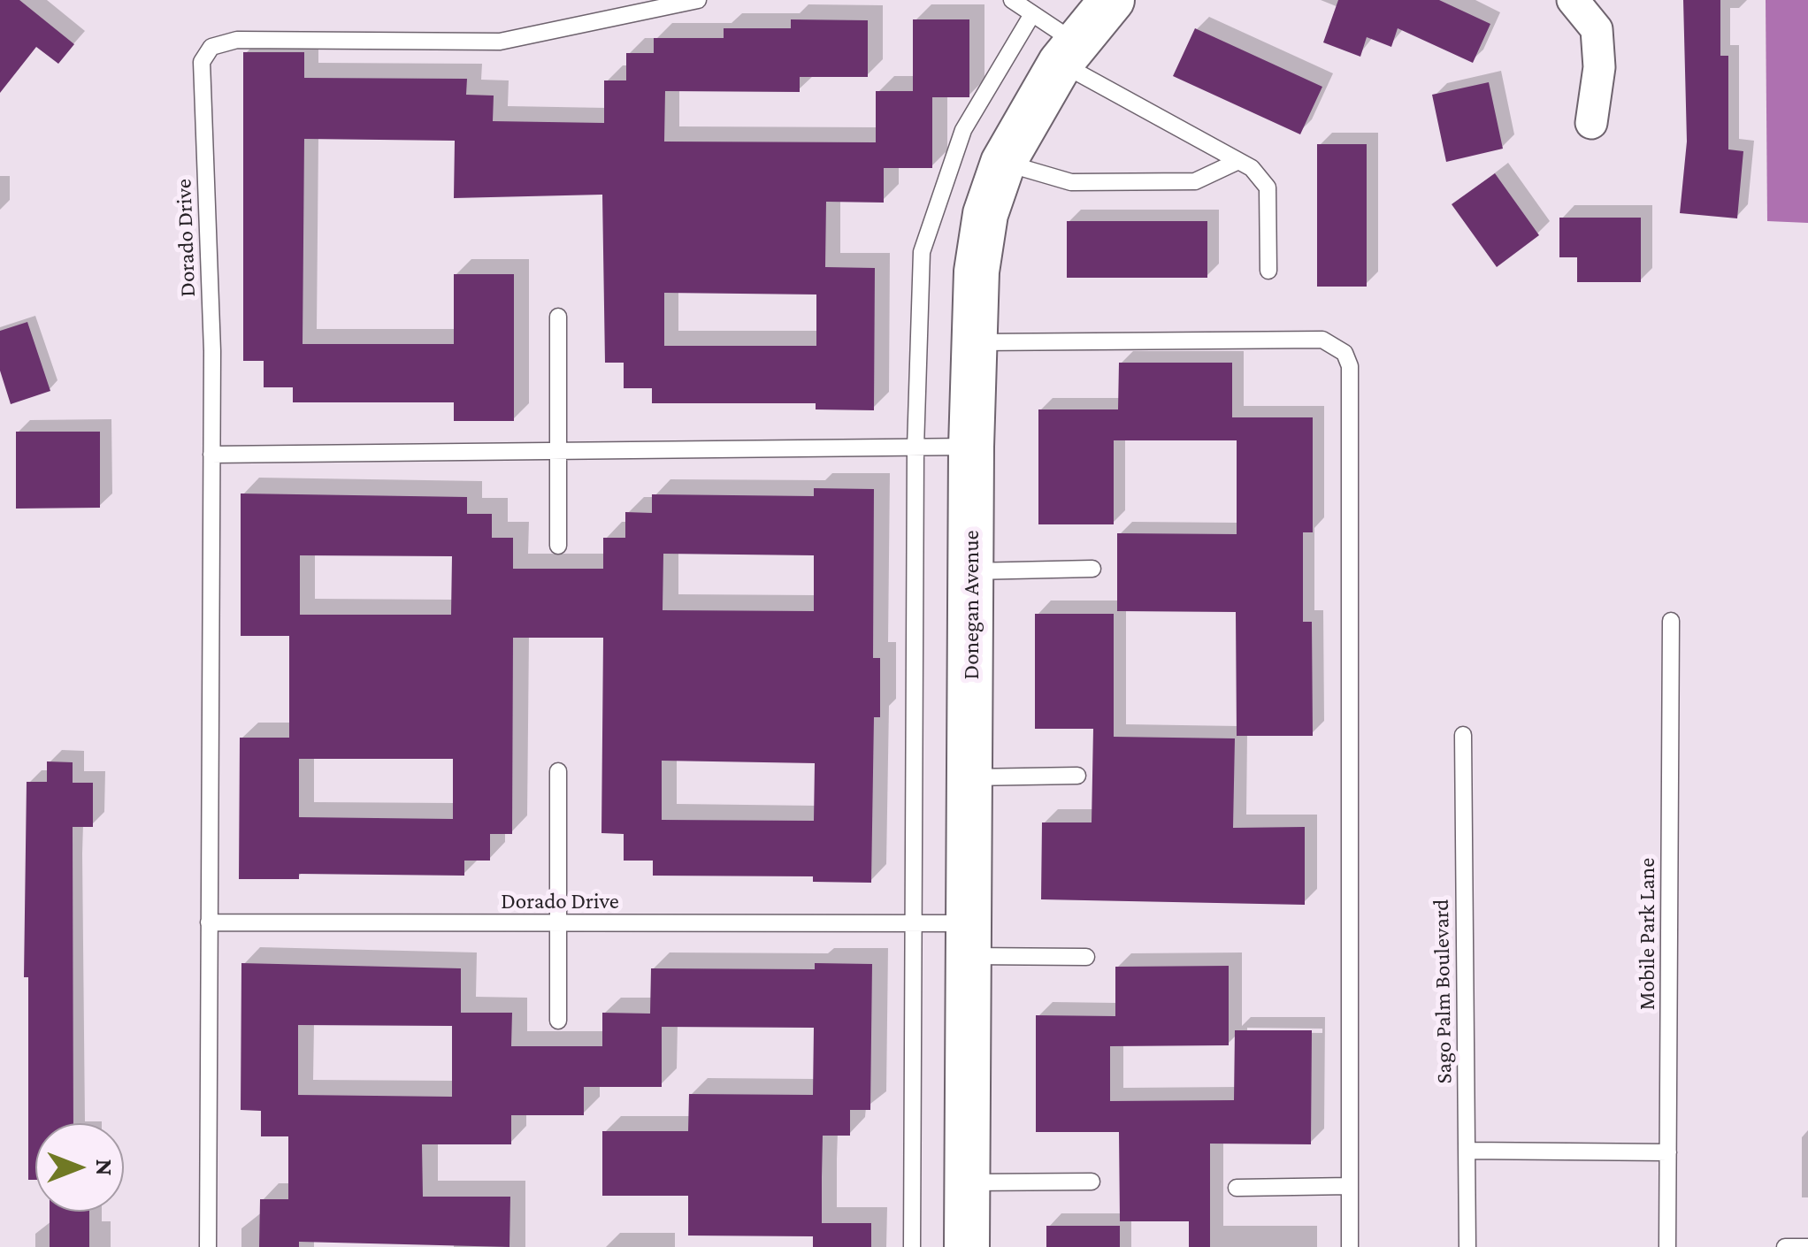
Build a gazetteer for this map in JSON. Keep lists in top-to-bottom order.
{
  "streets": {
    "street": ["Donegan Avenue"],
    "lane": ["Dorado Drive", "Mobile Park Lane", "Sago Palm Boulevard"]
  },
  "crossings": [
    ["Dorado Drive", "Donegan Avenue"]
  ],
  "north": "right"
}
